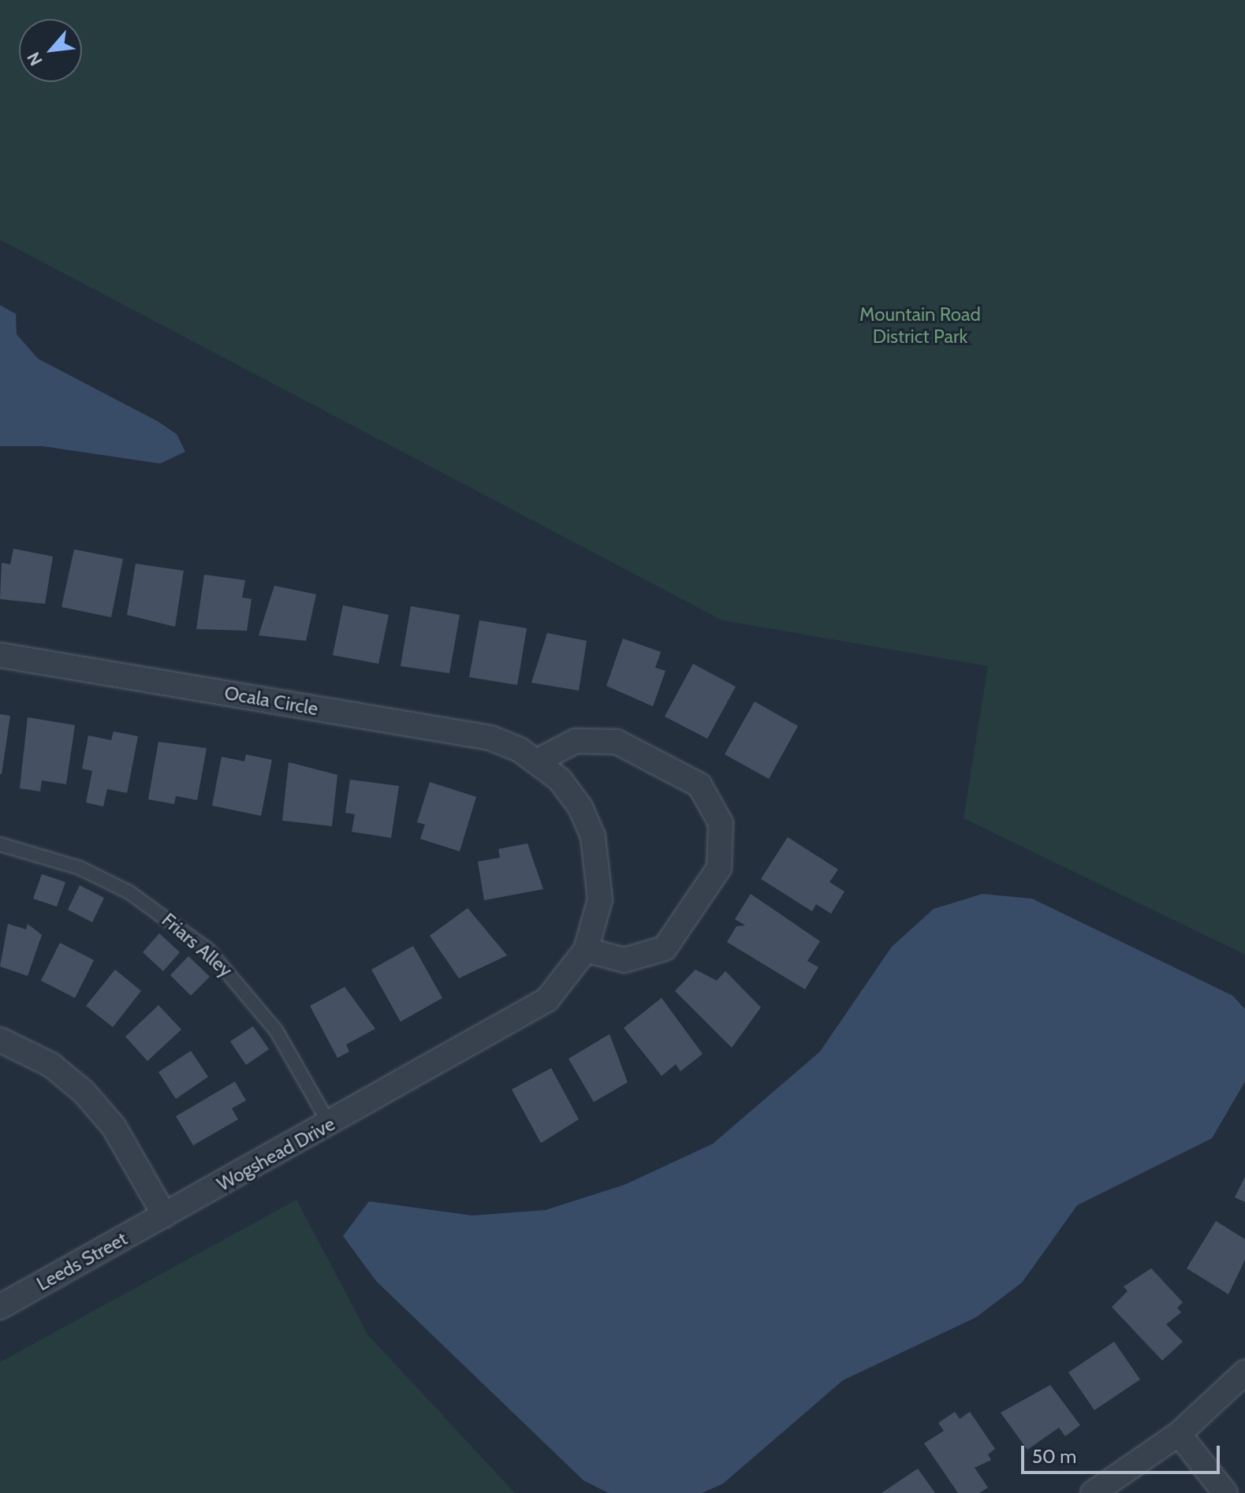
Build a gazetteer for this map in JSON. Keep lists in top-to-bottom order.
{
  "streets": {
    "street": ["Ocala Circle", "Wogshead Drive", "Leeds Street"],
    "lane": ["Friars Alley"]
  },
  "crossings": [
    ["Ocala Circle", "Wogshead Drive"],
    ["Friars Alley", "Wogshead Drive"],
    ["Wogshead Drive", "Leeds Street"]
  ],
  "parks": ["Mountain Road District Park"],
  "scale_bar": "50 m",
  "north": "bottom left"
}
